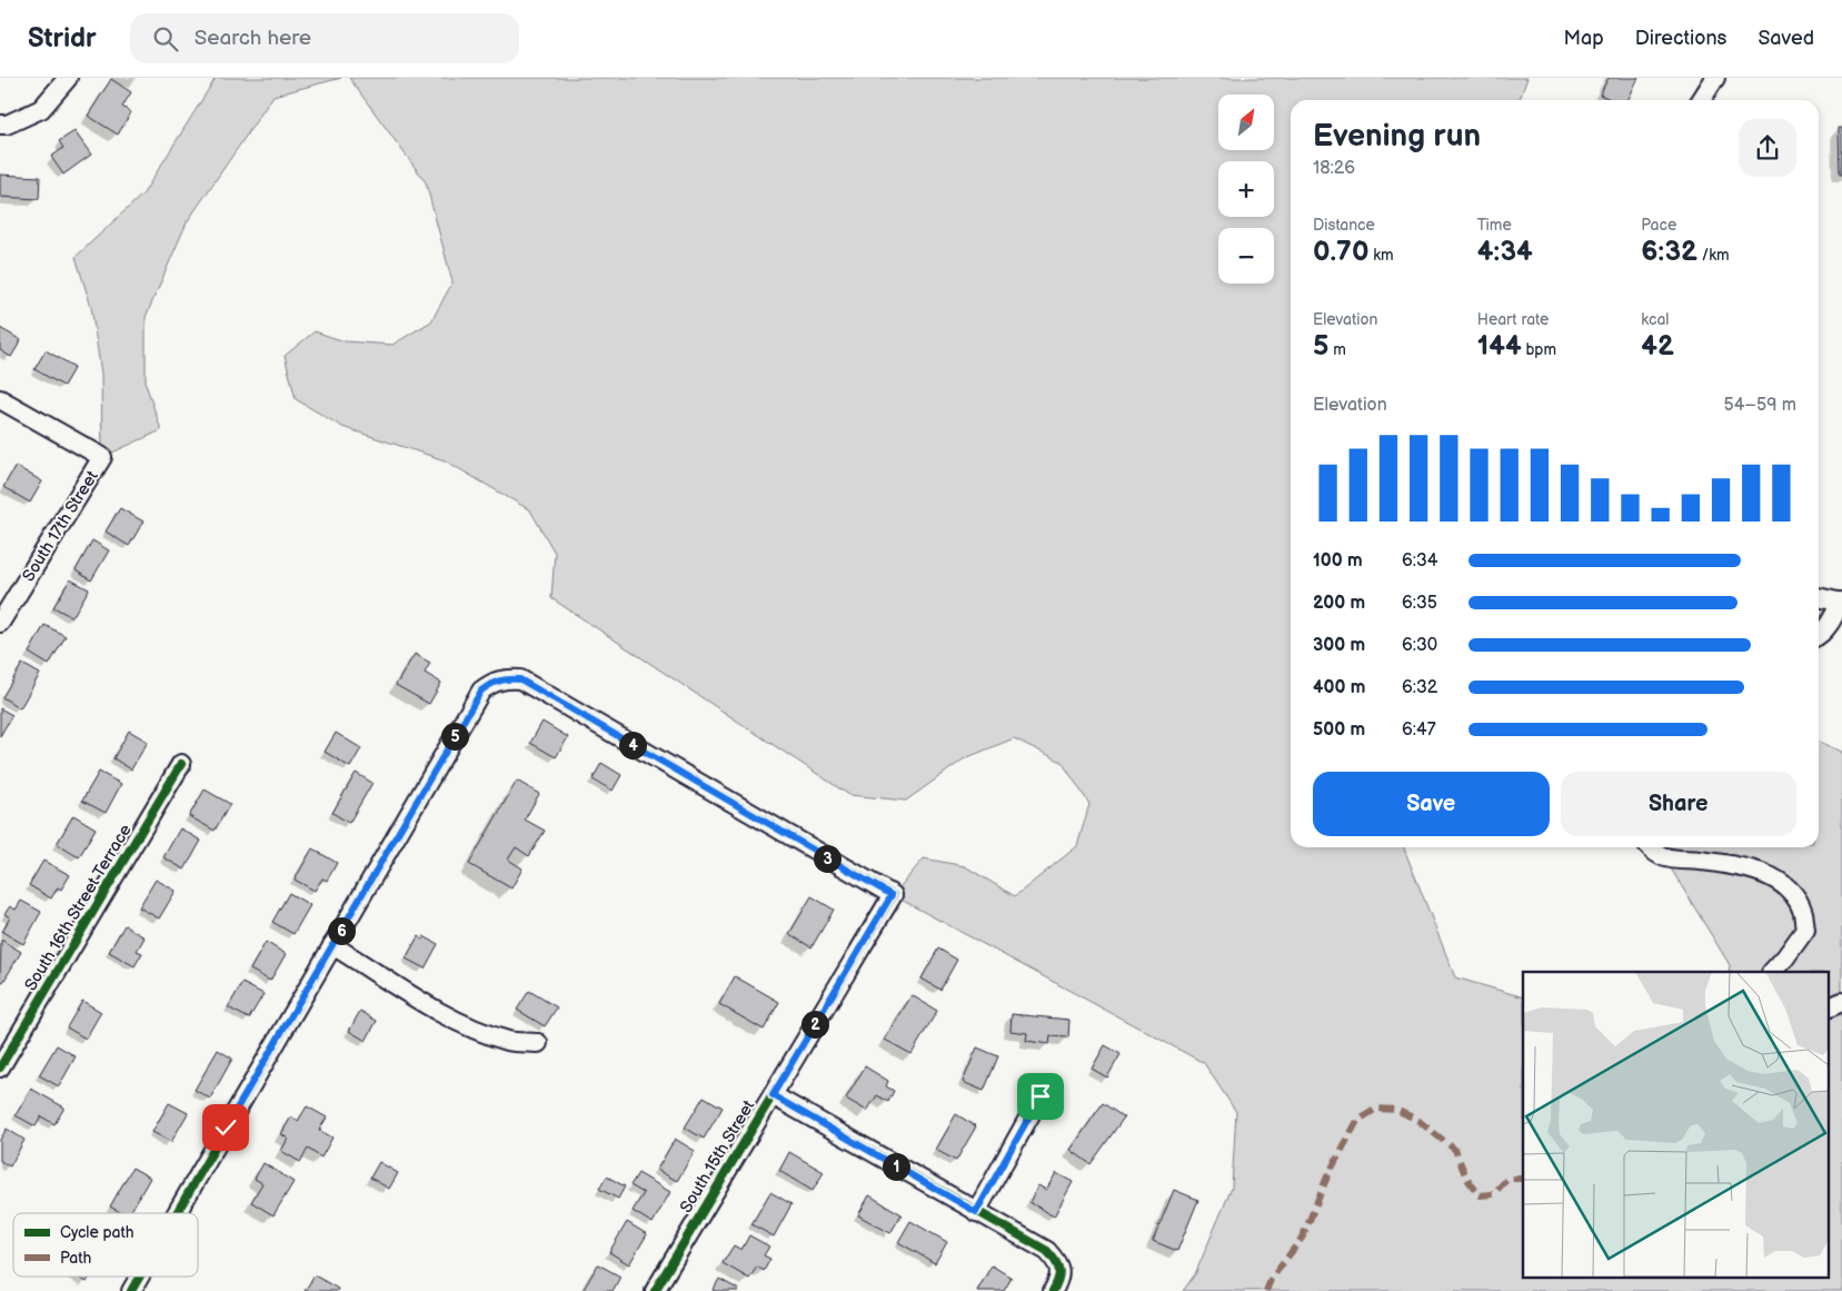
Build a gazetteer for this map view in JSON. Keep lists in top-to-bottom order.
{
  "streets": {
    "street": ["South 17th Street", "South 16th Street Terrace", "South 15th Street"]
  },
  "legend": ["Cycle path", "Path"],
  "north": "top right",
  "page": {
    "header": "Stridr",
    "search": "Search here",
    "nav": ["Map", "Directions", "Saved"],
    "map_buttons": ["+", "−"],
    "heading": ["Evening run", "18:26"],
    "stats": [
      ["Distance", "0.70 km"],
      ["Time", "4:34"],
      ["Pace", "6:32 /km"],
      ["Elevation", "5 m"],
      ["Heart rate", "144 bpm"],
      ["kcal", "42"]
    ],
    "chart": ["Elevation", "54–59 m"],
    "list": [
      {
        "name": "100 m",
        "note": "6:34"
      },
      {
        "name": "200 m",
        "note": "6:35"
      },
      {
        "name": "300 m",
        "note": "6:30"
      },
      {
        "name": "400 m",
        "note": "6:32"
      },
      {
        "name": "500 m",
        "note": "6:47"
      }
    ],
    "pins": [
      "5",
      "4",
      "3",
      "6",
      "2",
      "1"
    ],
    "buttons": ["Save", "Share"]
  }
}
